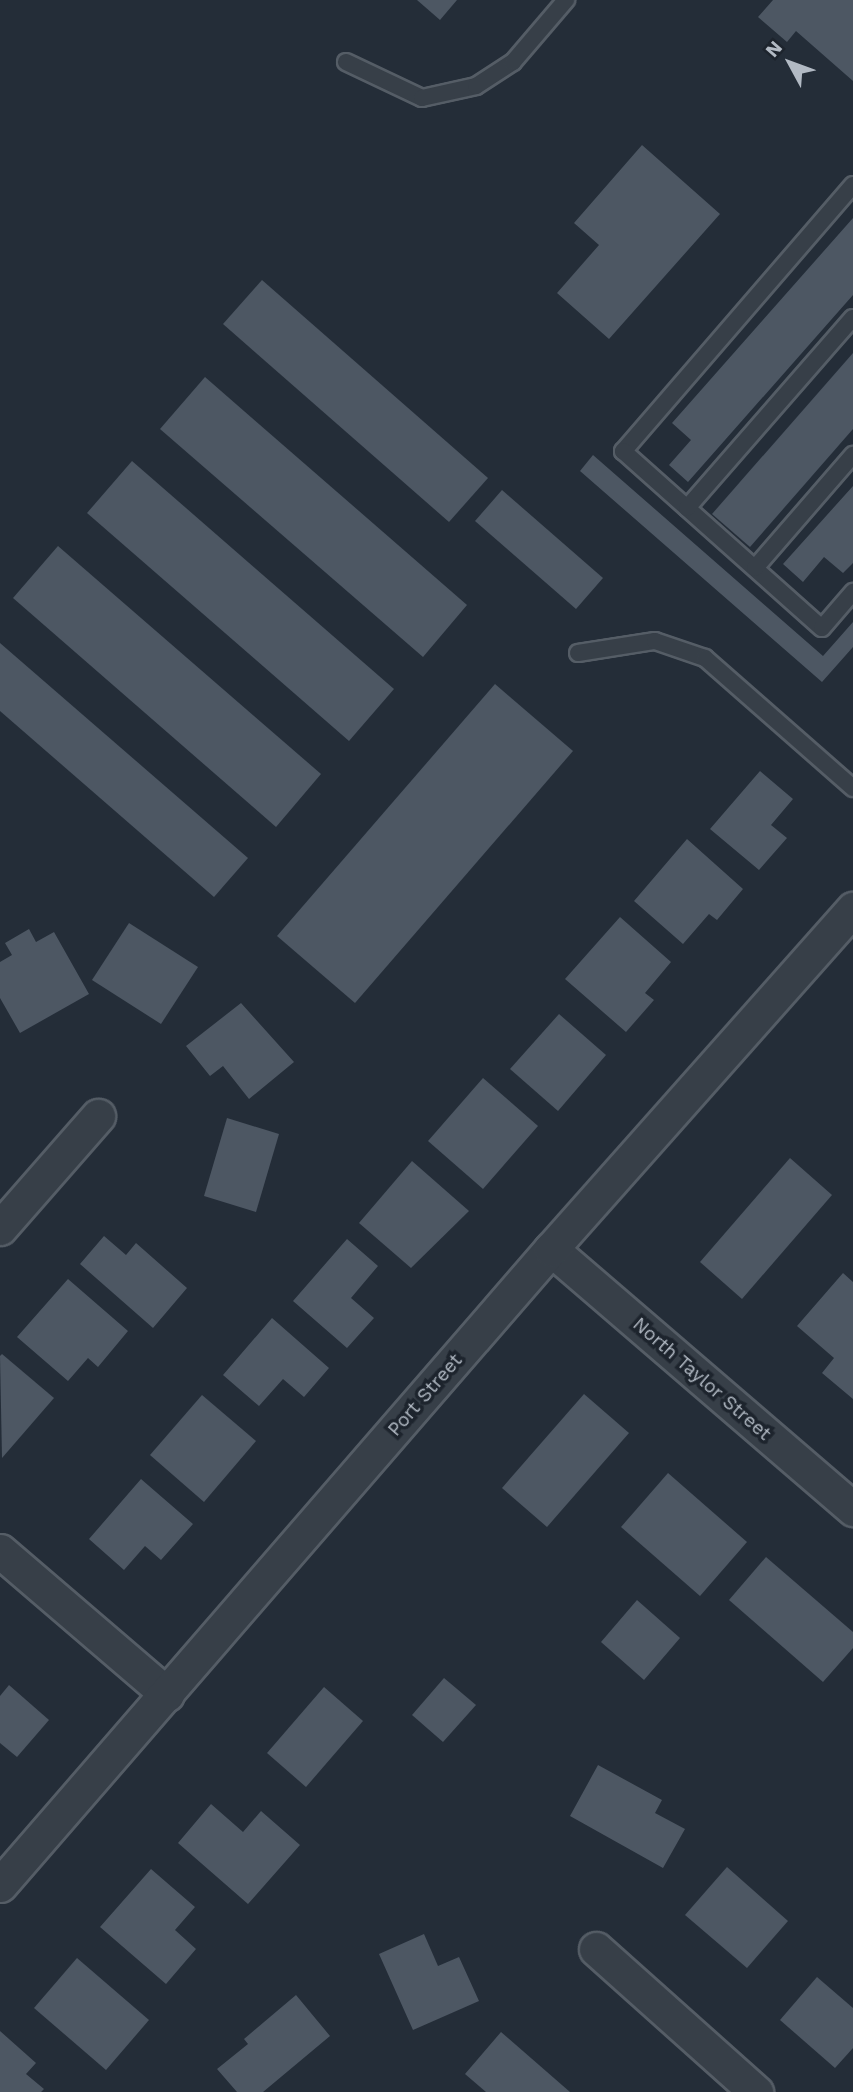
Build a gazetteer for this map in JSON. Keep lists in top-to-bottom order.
{
  "streets": {
    "street": ["North Taylor Street", "Port Street"]
  },
  "crossings": [
    ["North Taylor Street", "Port Street"]
  ],
  "north": "top left"
}
